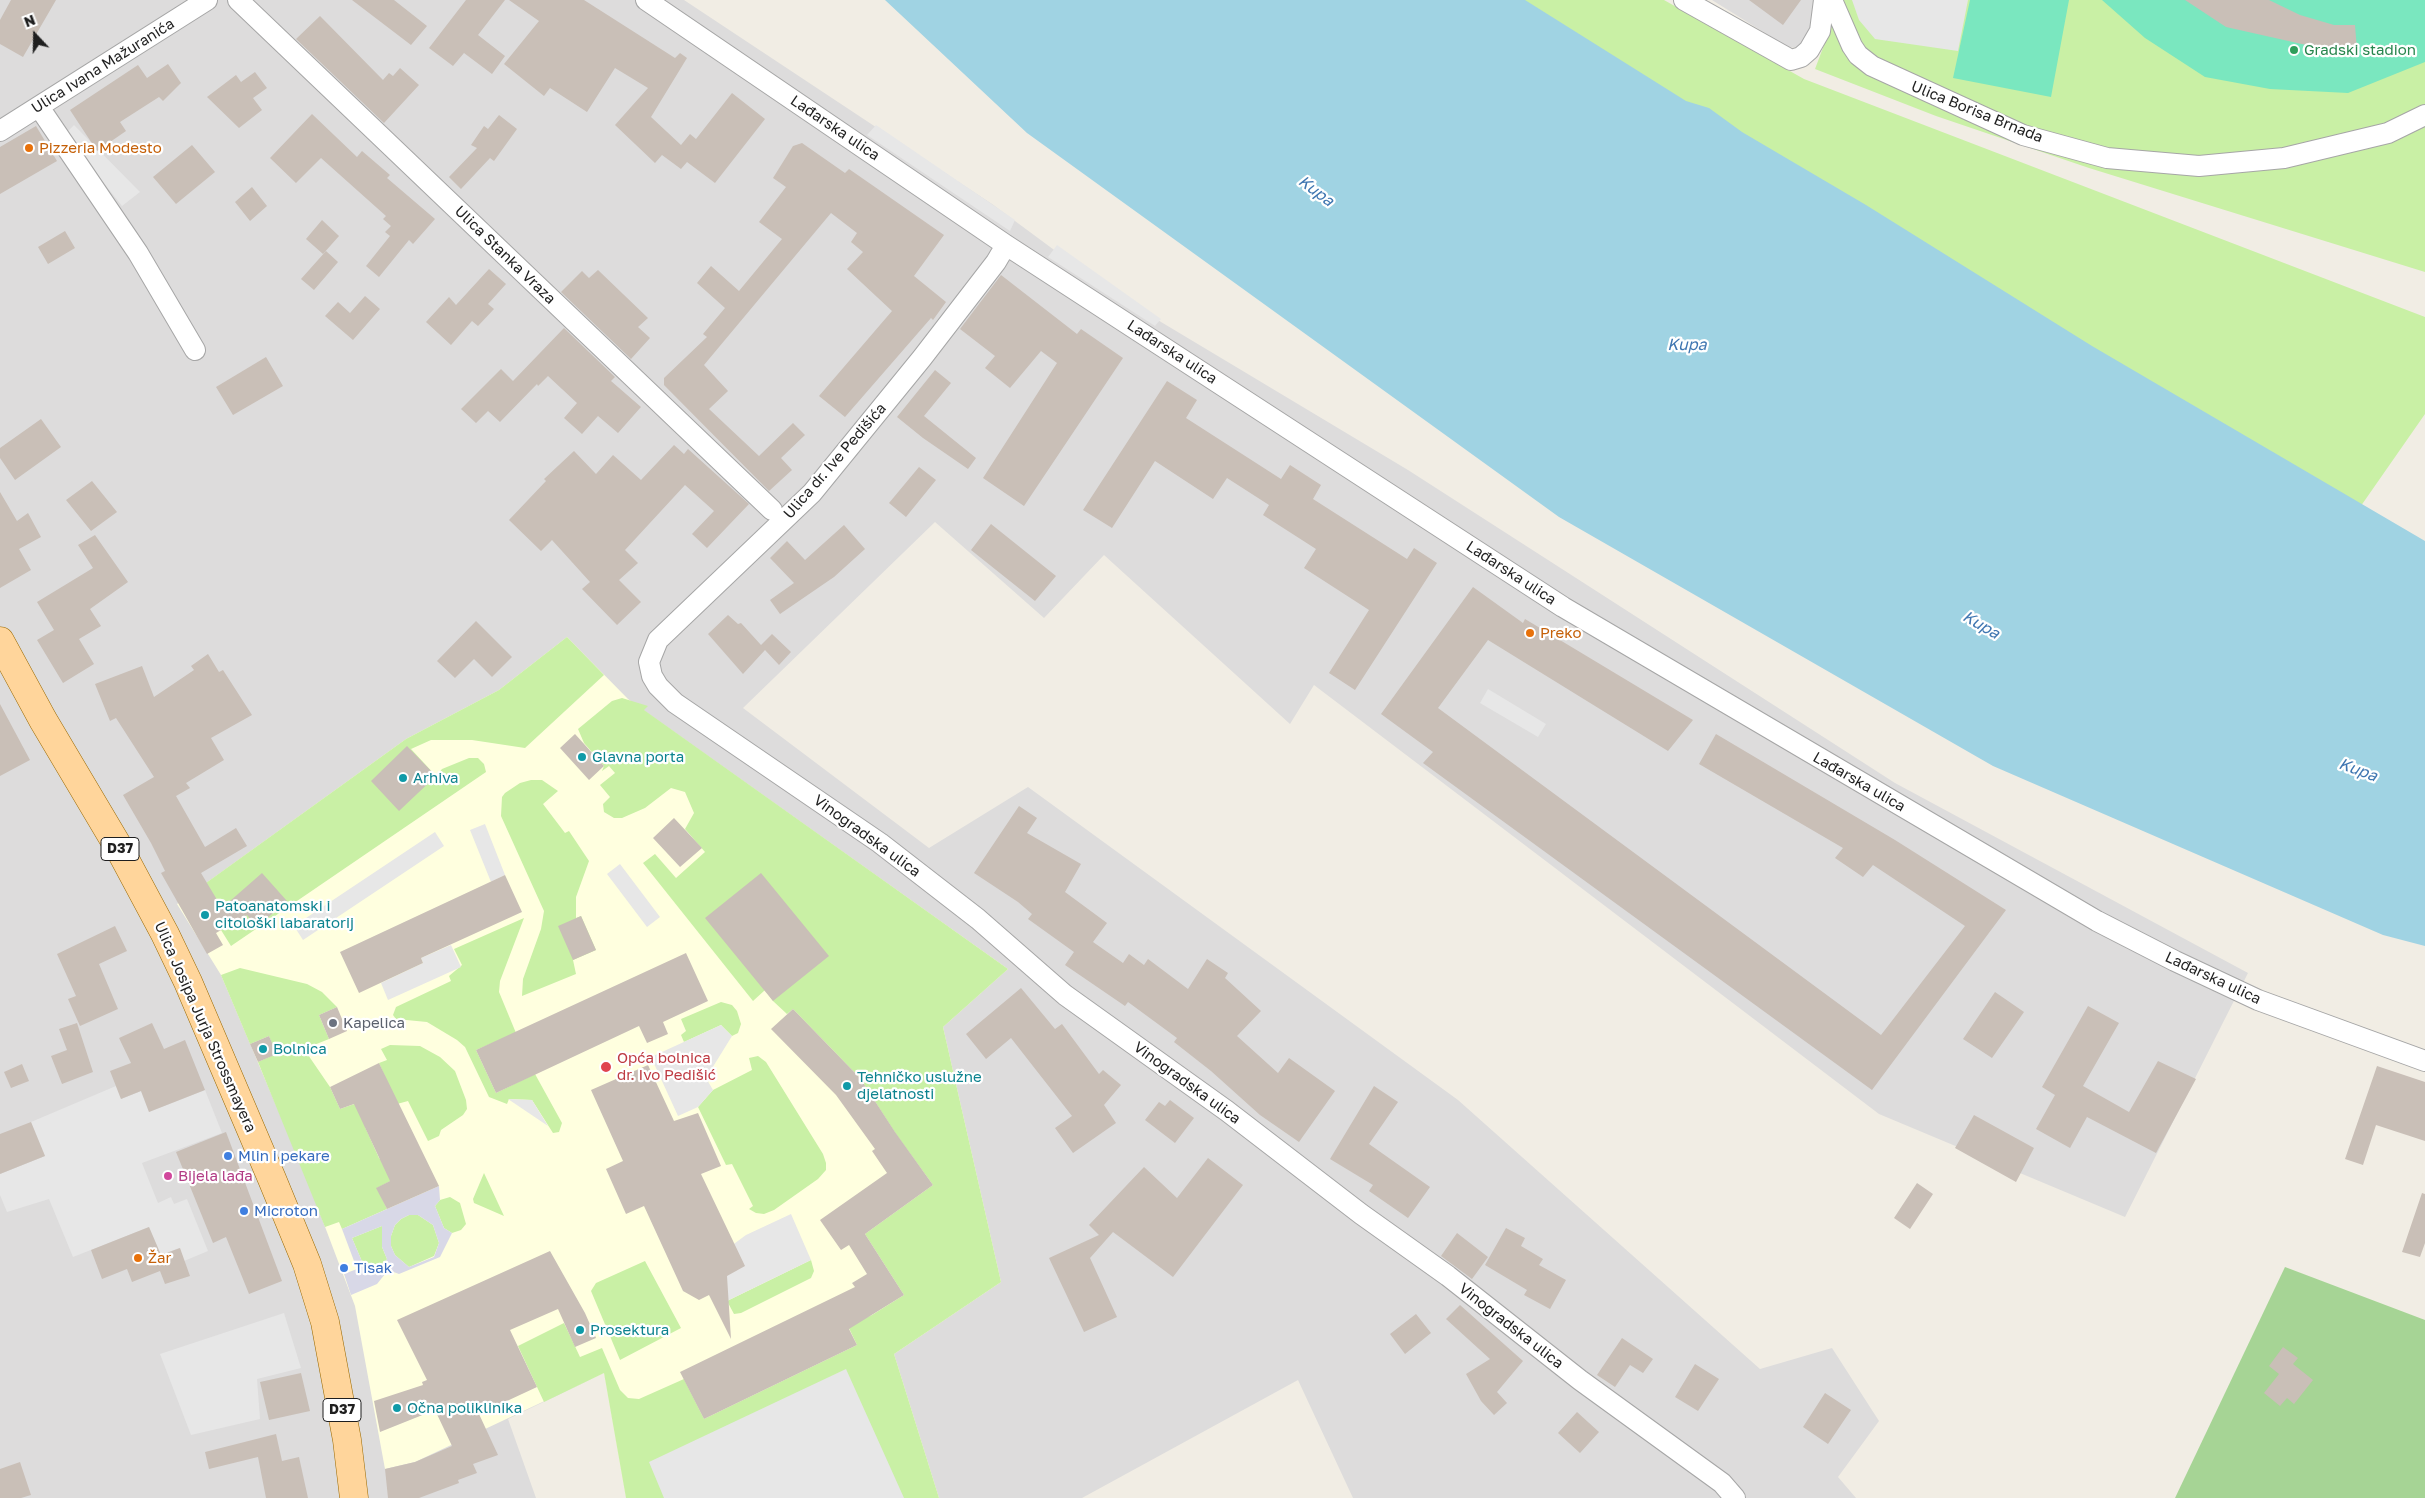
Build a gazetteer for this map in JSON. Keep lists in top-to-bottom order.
{
  "streets": {
    "main road": ["D37", "Ulica Josipa Jurja Strossmayera"],
    "street": [
      "Ulica Ivana Mažuranića",
      "Ulica Borisa Brnada",
      "Lađarska ulica",
      "Ulica Stanka Vraza",
      "Ulica dr. Ive Pedišića",
      "Vinogradska ulica"
    ]
  },
  "crossings": [
    ["Lađarska ulica", "Ulica dr. Ive Pedišića"],
    ["Ulica dr. Ive Pedišića", "Vinogradska ulica"]
  ],
  "water": ["Kupa"],
  "places": [
    "Gradski stadion",
    "Pizzeria Modesto",
    "Preko",
    "Glavna porta",
    "Arhiva",
    "Patoanatomski i citološki labaratorij",
    "Kapelica",
    "Bolnica",
    "Opća bolnica dr. Ivo Pedišić",
    "Tehničko uslužne djelatnosti",
    "Mlin i pekare",
    "Bijela lađa",
    "Microton",
    "Žar",
    "Tisak",
    "Prosektura",
    "Očna poliklinika"
  ],
  "north": "top"
}
